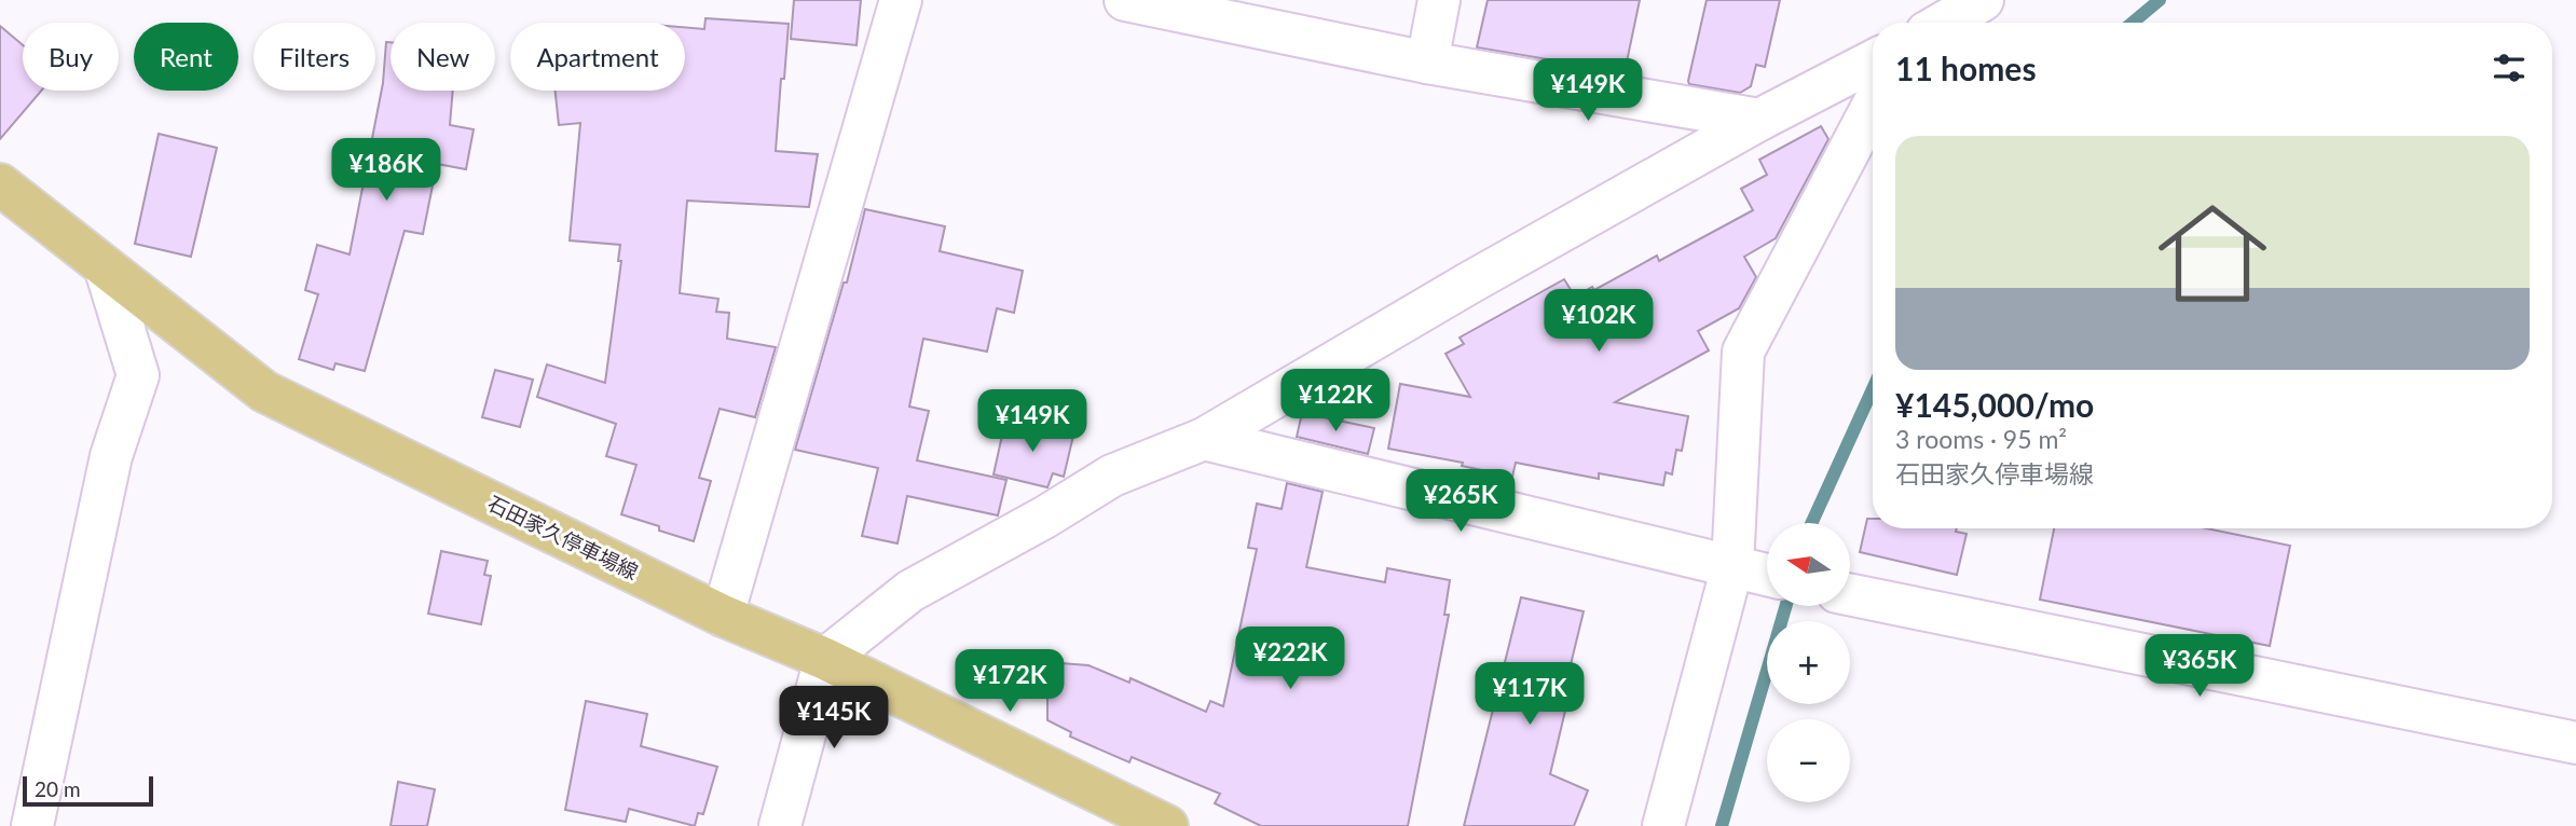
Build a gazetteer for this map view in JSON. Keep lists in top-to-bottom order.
{
  "streets": {
    "main road": ["石田家久停車場線"]
  },
  "scale_bar": "20 m",
  "north": "left",
  "page": {
    "chip": [
      "Buy",
      "Rent",
      "Filters",
      "New",
      "Apartment"
    ],
    "heading": "11 homes",
    "price": [
      "¥149K",
      "¥186K",
      "¥102K",
      "¥122K",
      "¥149K",
      "¥265K",
      "¥222K",
      "¥365K",
      "¥172K",
      "¥117K",
      "¥145K"
    ],
    "list": [
      {
        "name": "¥145,000/mo",
        "note": "3 rooms · 95 m² · 石田家久停車場線"
      }
    ],
    "map_buttons": ["+", "−"],
    "scale": "20 m"
  }
}
